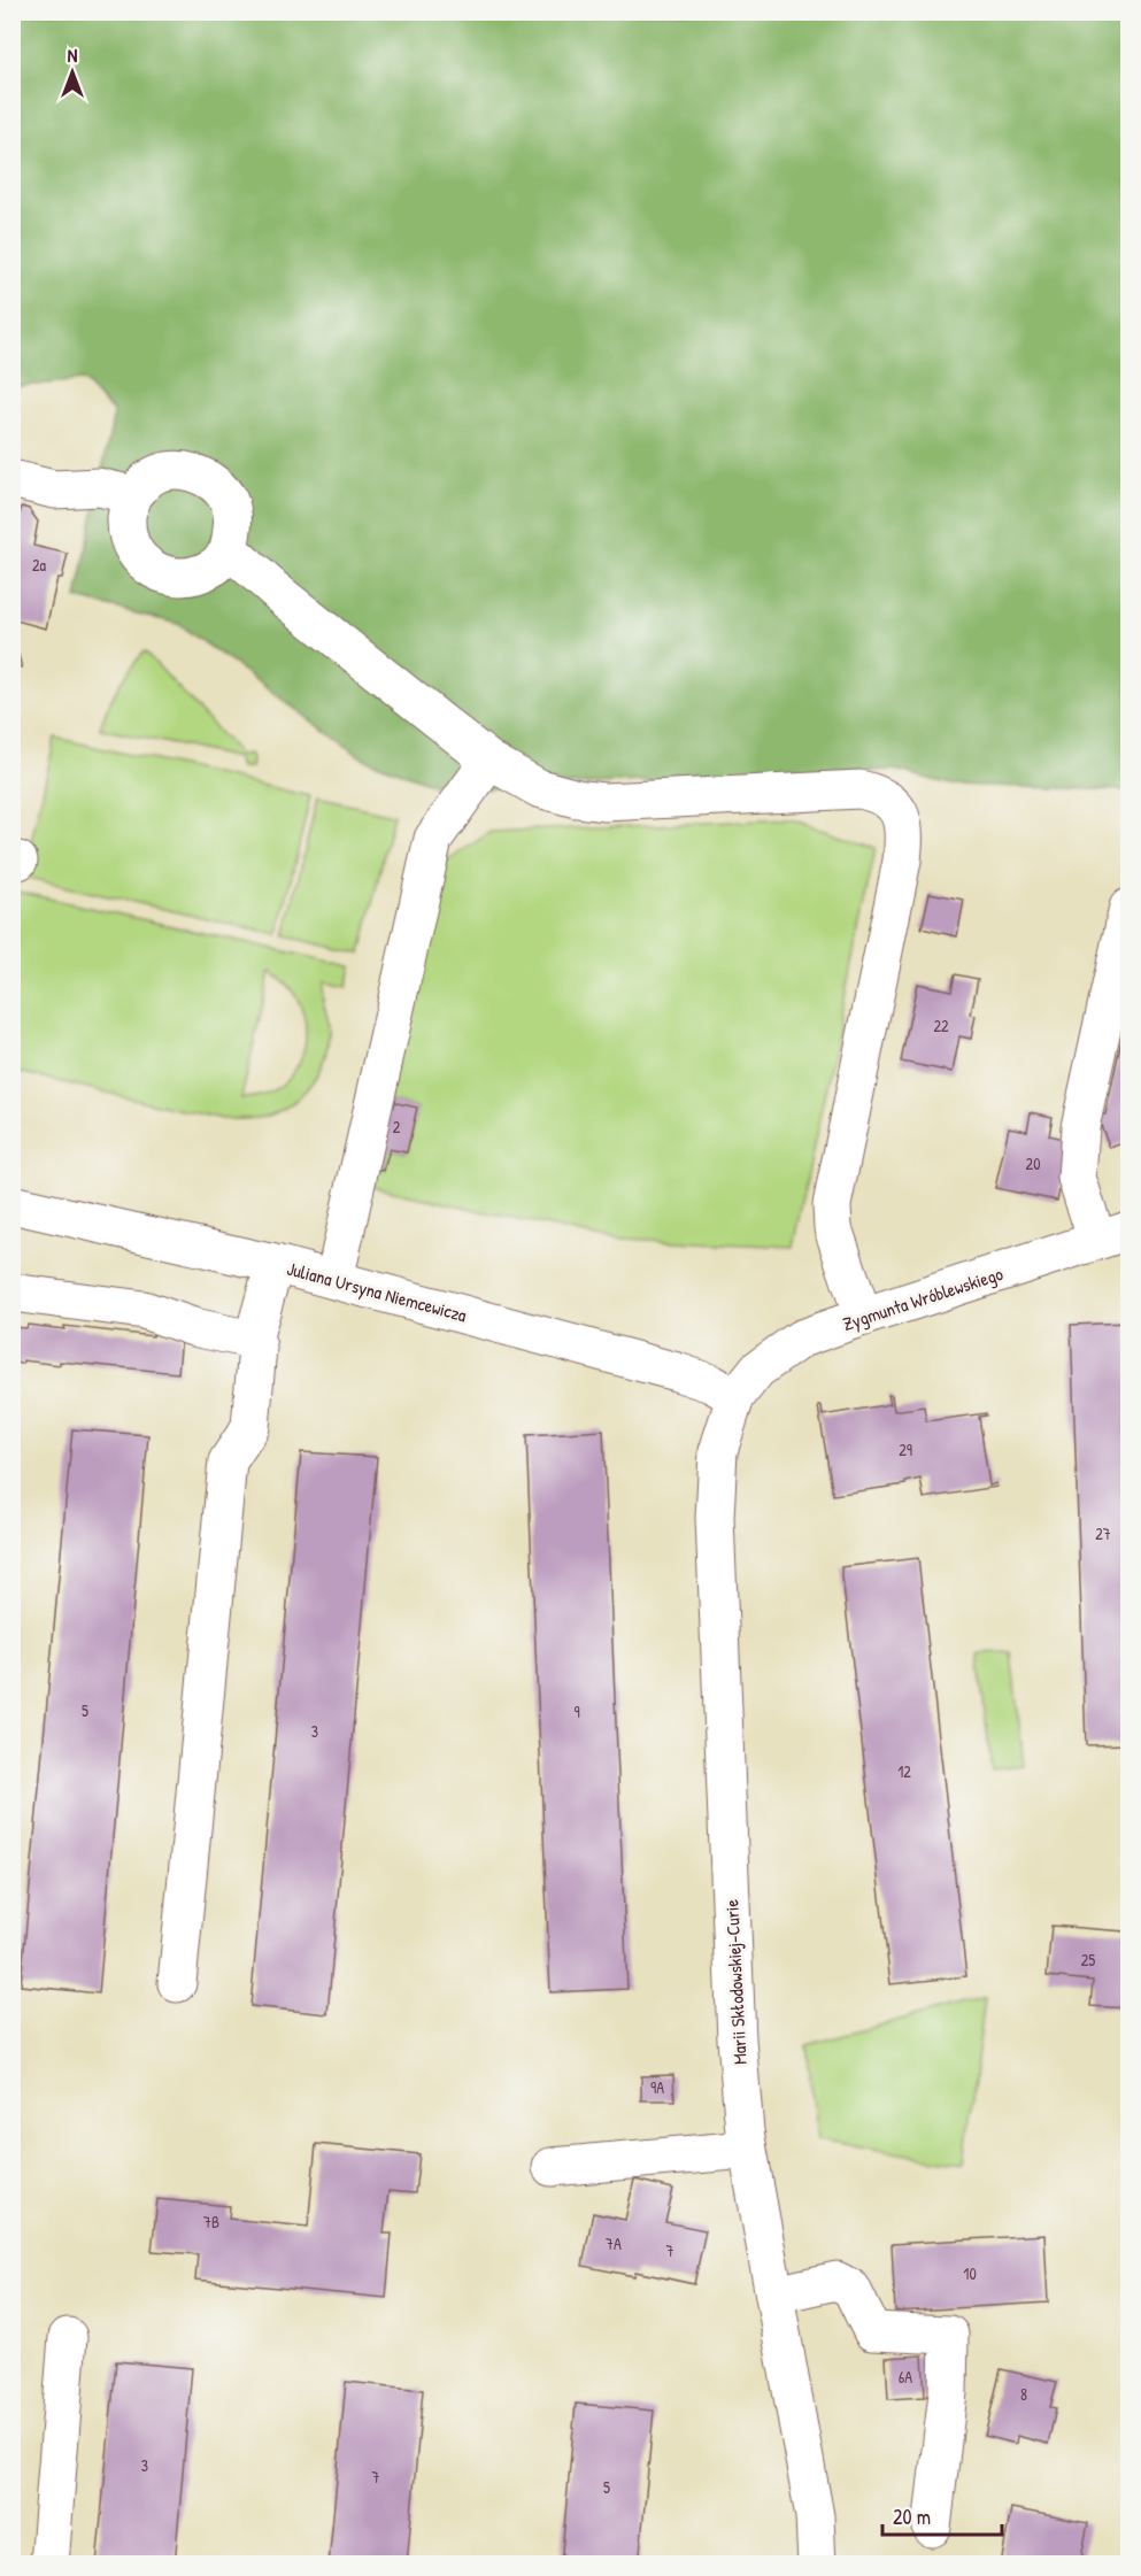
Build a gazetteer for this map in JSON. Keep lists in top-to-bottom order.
{
  "streets": {
    "street": ["Juliana Ursyna Niemcewicza", "Zygmunta Wróblewskiego", "Marii Skłodowskiej-Curie"]
  },
  "crossings": [
    ["Juliana Ursyna Niemcewicza", "Zygmunta Wróblewskiego"],
    ["Juliana Ursyna Niemcewicza", "Marii Skłodowskiej-Curie"],
    ["Zygmunta Wróblewskiego", "Marii Skłodowskiej-Curie"]
  ],
  "house_numbers": [
    "2a",
    "22",
    "2",
    "20",
    "29",
    "27",
    "5",
    "9",
    "3",
    "12",
    "25",
    "9A",
    "7B",
    "7A",
    "7",
    "10",
    "6A",
    "8",
    "3",
    "7",
    "5"
  ],
  "scale_bar": "20 m",
  "north": "top"
}
